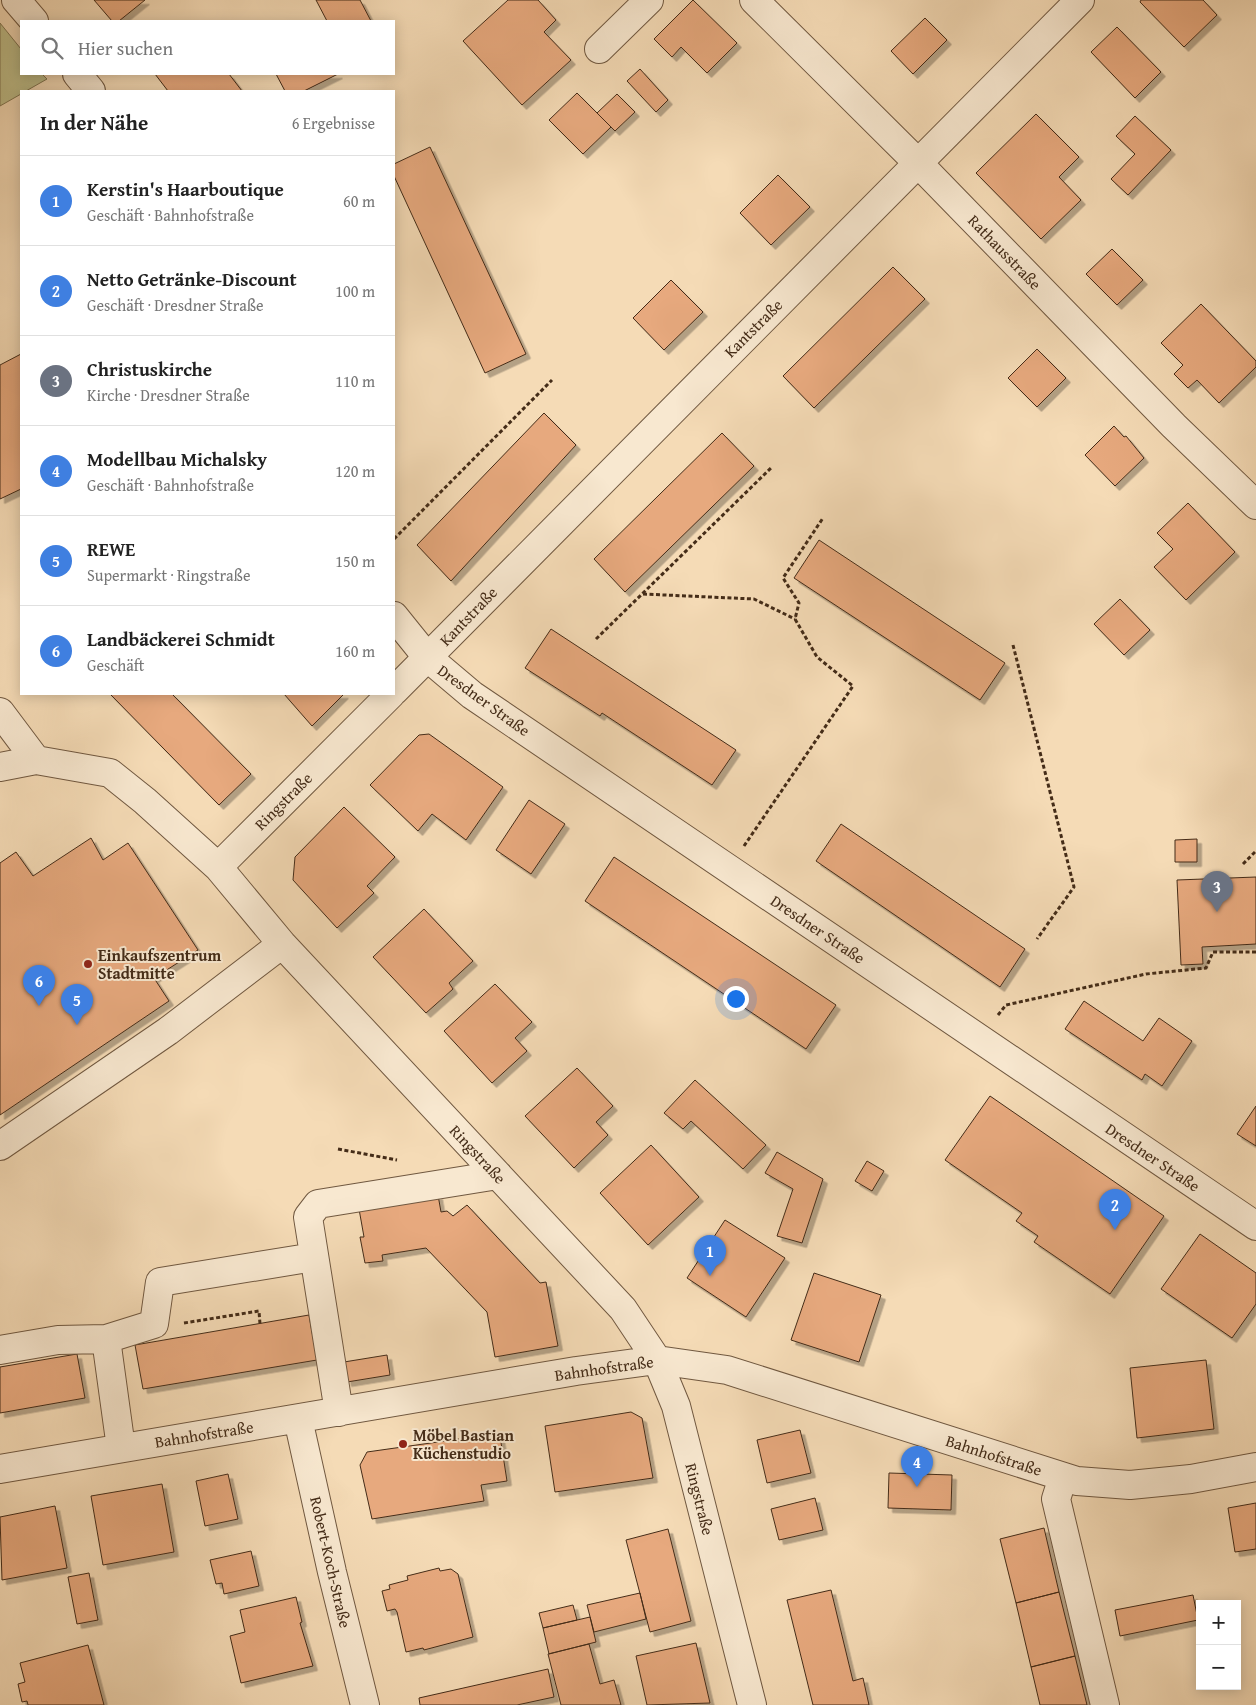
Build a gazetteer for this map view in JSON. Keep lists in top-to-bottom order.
{
  "streets": {
    "street": [
      "Rathausstraße",
      "Kantstraße",
      "Dresdner Straße",
      "Ringstraße",
      "Bahnhofstraße",
      "Robert-Koch-Straße"
    ]
  },
  "crossings": [
    ["Rathausstraße", "Kantstraße"],
    ["Kantstraße", "Dresdner Straße"],
    ["Ringstraße", "Bahnhofstraße"],
    ["Bahnhofstraße", "Robert-Koch-Straße"]
  ],
  "places": ["Einkaufszentrum Stadtmitte", "Möbel Bastian Küchenstudio"],
  "page": {
    "search": "Hier suchen",
    "heading": ["In der Nähe", "6 Ergebnisse"],
    "list": [
      {
        "mark": "1",
        "name": "Kerstin's Haarboutique",
        "note": "Geschäft · Bahnhofstraße",
        "value": "60 m"
      },
      {
        "mark": "2",
        "name": "Netto Getränke-Discount",
        "note": "Geschäft · Dresdner Straße",
        "value": "100 m"
      },
      {
        "mark": "3",
        "name": "Christuskirche",
        "note": "Kirche · Dresdner Straße",
        "value": "110 m"
      },
      {
        "mark": "4",
        "name": "Modellbau Michalsky",
        "note": "Geschäft · Bahnhofstraße",
        "value": "120 m"
      },
      {
        "mark": "5",
        "name": "REWE",
        "note": "Supermarkt · Ringstraße",
        "value": "150 m"
      },
      {
        "mark": "6",
        "name": "Landbäckerei Schmidt",
        "note": "Geschäft",
        "value": "160 m"
      }
    ],
    "pins": [
      "3",
      "6",
      "5",
      "2",
      "1",
      "4"
    ],
    "map_buttons": ["+", "−"]
  }
}
